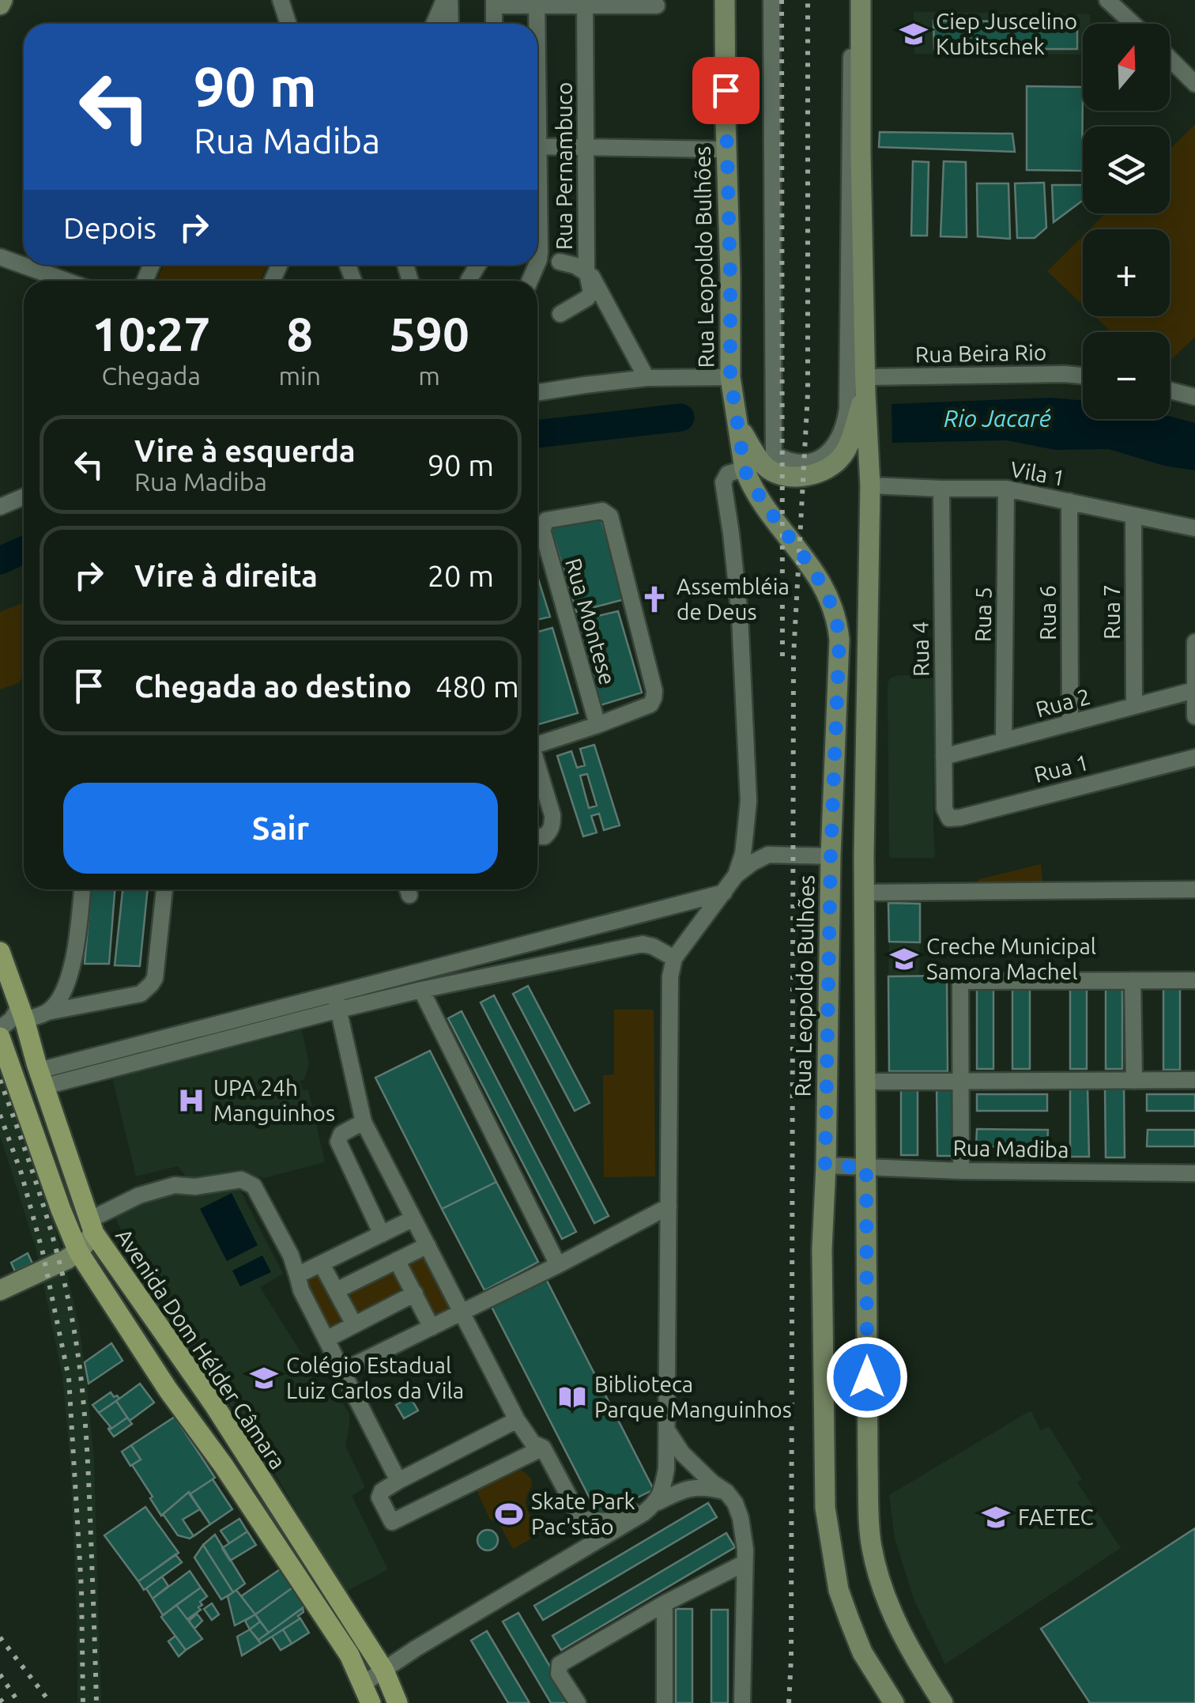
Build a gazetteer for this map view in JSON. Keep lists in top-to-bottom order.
{
  "streets": {
    "main road": ["Rua Leopoldo Bulhões", "Avenida Dom Hélder Câmara"],
    "street": [
      "Rua Pernambuco",
      "Rua Beira Rio",
      "Vila 1",
      "Rua 7",
      "Rua 6",
      "Rua 5",
      "Rua Montese",
      "Rua 4",
      "Rua 2",
      "Rua 1",
      "Rua Madiba"
    ]
  },
  "crossings": [
    ["Rua Leopoldo Bulhões", "Rua Madiba"],
    ["Vila 1", "Rua 7"],
    ["Vila 1", "Rua 6"],
    ["Vila 1", "Rua 5"],
    ["Vila 1", "Rua 4"],
    ["Rua 7", "Rua 2"],
    ["Rua 6", "Rua 2"],
    ["Rua 5", "Rua 2"],
    ["Rua 4", "Rua 2"],
    ["Rua 4", "Rua 1"]
  ],
  "water": ["Rio Jacaré"],
  "places": {
    "school or university": [
      "Ciep Juscelino Kubitschek",
      "Creche Municipal Samora Machel",
      "Colégio Estadual Luiz Carlos da Vila",
      "FAETEC"
    ],
    "church": ["Assembléia de Deus"],
    "hospital": ["UPA 24h Manguinhos"],
    "library": ["Biblioteca Parque Manguinhos"],
    "sports": ["Skate Park Pac'stão"]
  },
  "north": "top",
  "page": {
    "map_buttons": ["+", "−"],
    "turn": ["90 m", "Rua Madiba"],
    "then": "Depois",
    "eta": [
      "10:27",
      "Chegada",
      "8",
      "min",
      "590",
      "m"
    ],
    "list": [
      {
        "name": "Vire à esquerda",
        "note": "Rua Madiba",
        "value": "90 m"
      },
      {
        "name": "Vire à direita",
        "value": "20 m"
      },
      {
        "name": "Chegada ao destino",
        "value": "480 m"
      }
    ],
    "buttons": "Sair"
  }
}
